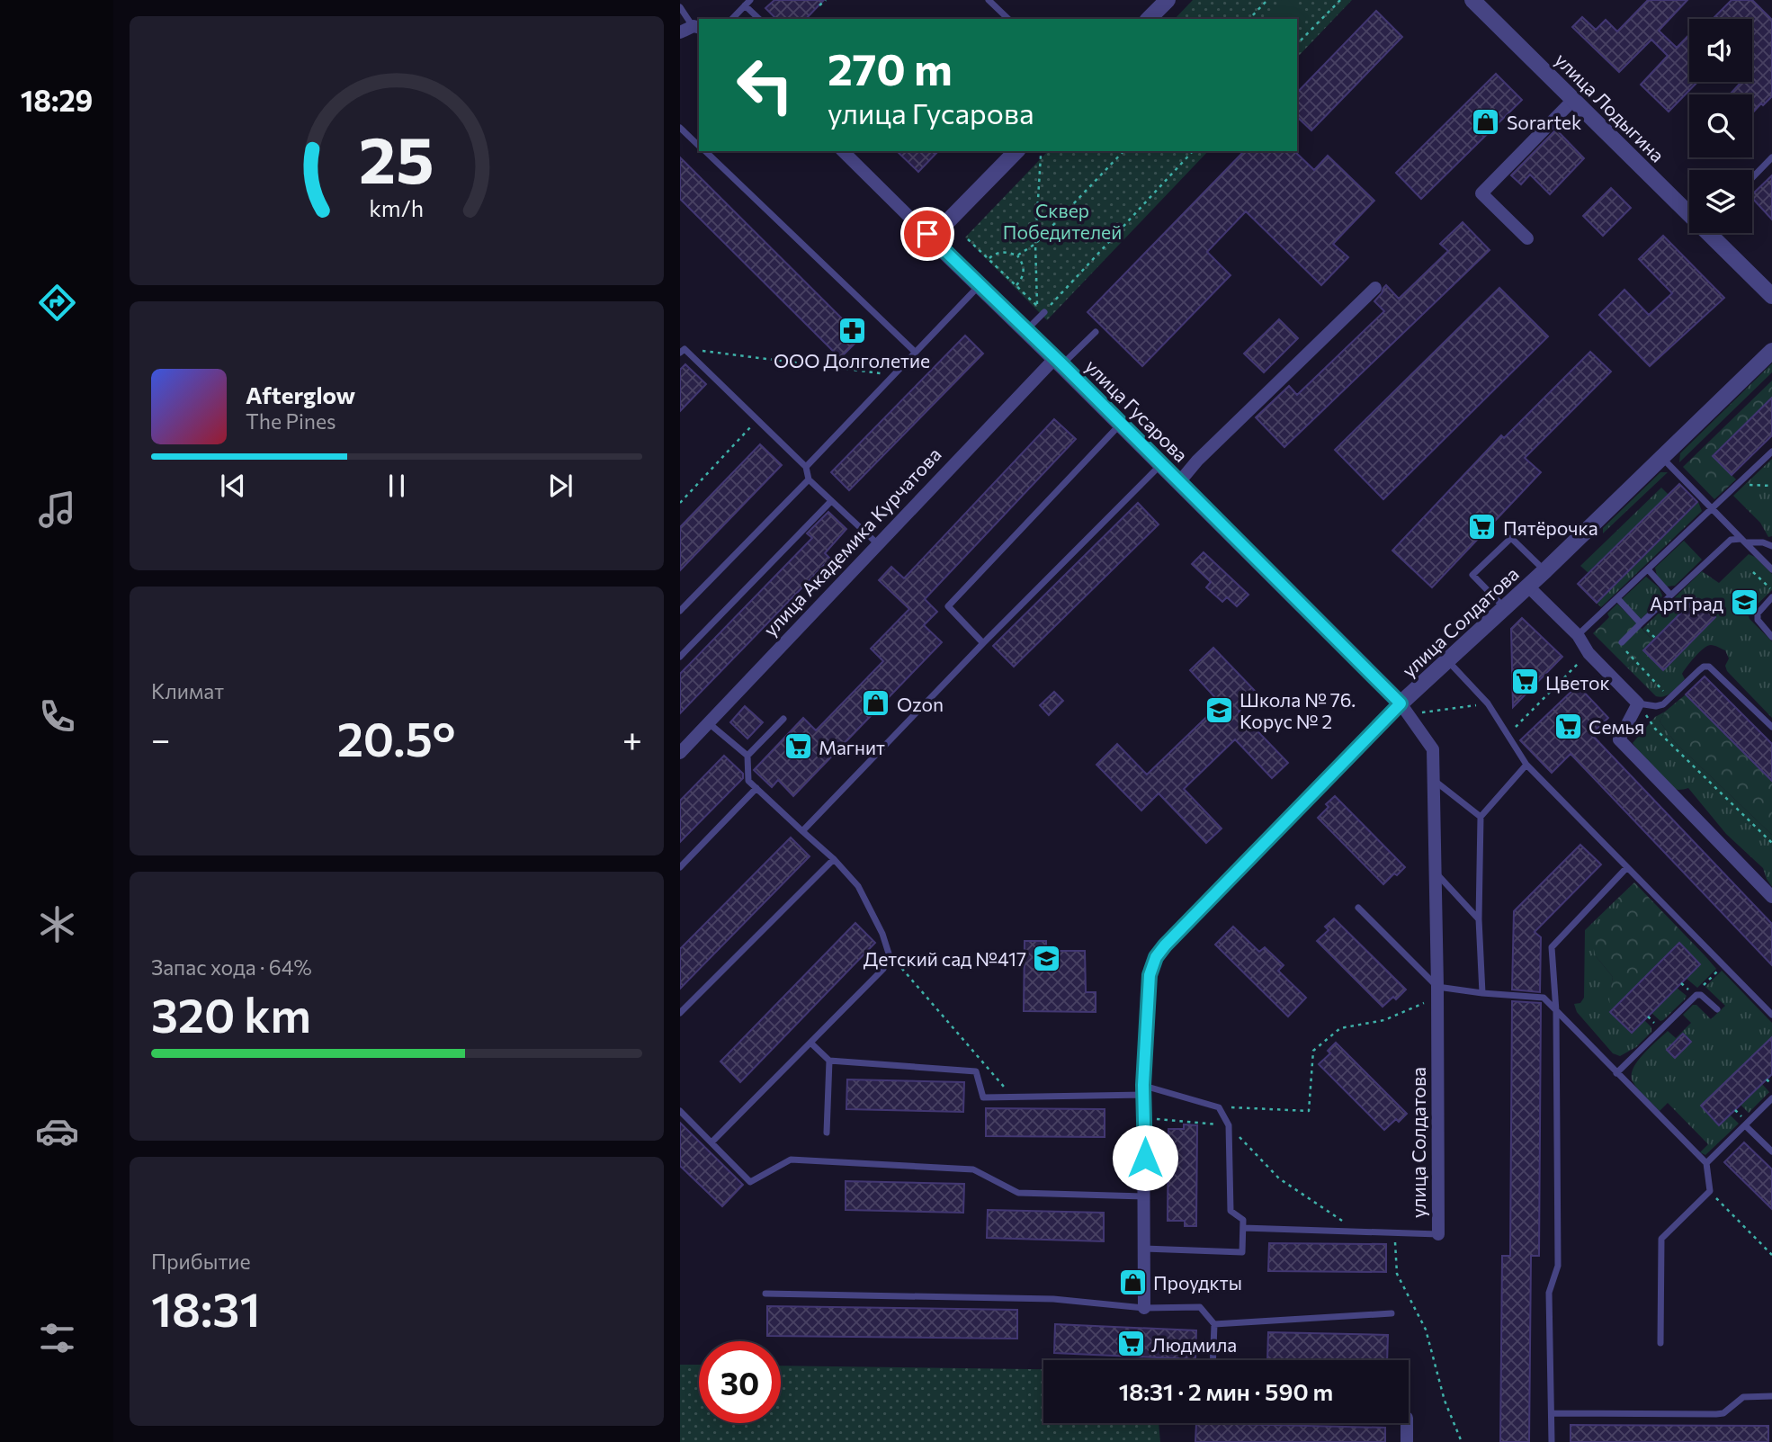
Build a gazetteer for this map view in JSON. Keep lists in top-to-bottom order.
{
  "streets": {
    "street": [
      "улица Лодыгина",
      "улица Гусарова",
      "улица Академика Курчатова",
      "улица Солдатова"
    ]
  },
  "crossings": [
    ["улица Гусарова", "улица Академика Курчатова"],
    ["улица Гусарова", "улица Солдатова"]
  ],
  "parks": ["Сквер Победителей"],
  "places": {
    "shop": ["Sorartek", "Ozon", "Проудкты"],
    "pharmacy": ["ООО Долголетие"],
    "supermarket": [
      "Пятёрочка",
      "Цветок",
      "Семья",
      "Магнит",
      "Людмила"
    ],
    "school or university": ["АртГрад", "Школа № 76. Корус № 2", "Детский сад №417"]
  },
  "page": {
    "tabs": "18:29",
    "turn": ["270 m", "улица Гусарова"],
    "song": ["Afterglow", "The Pines"],
    "tile": [
      "Климат",
      ["Запас хода · 64%", "320 km"],
      ["Прибытие", "18:31"]
    ],
    "heat": ["−", "20.5°", "+"],
    "limit": "30",
    "trip": "18:31 · 2 мин · 590 m",
    "gauge": ["25", "km/h"]
  }
}
